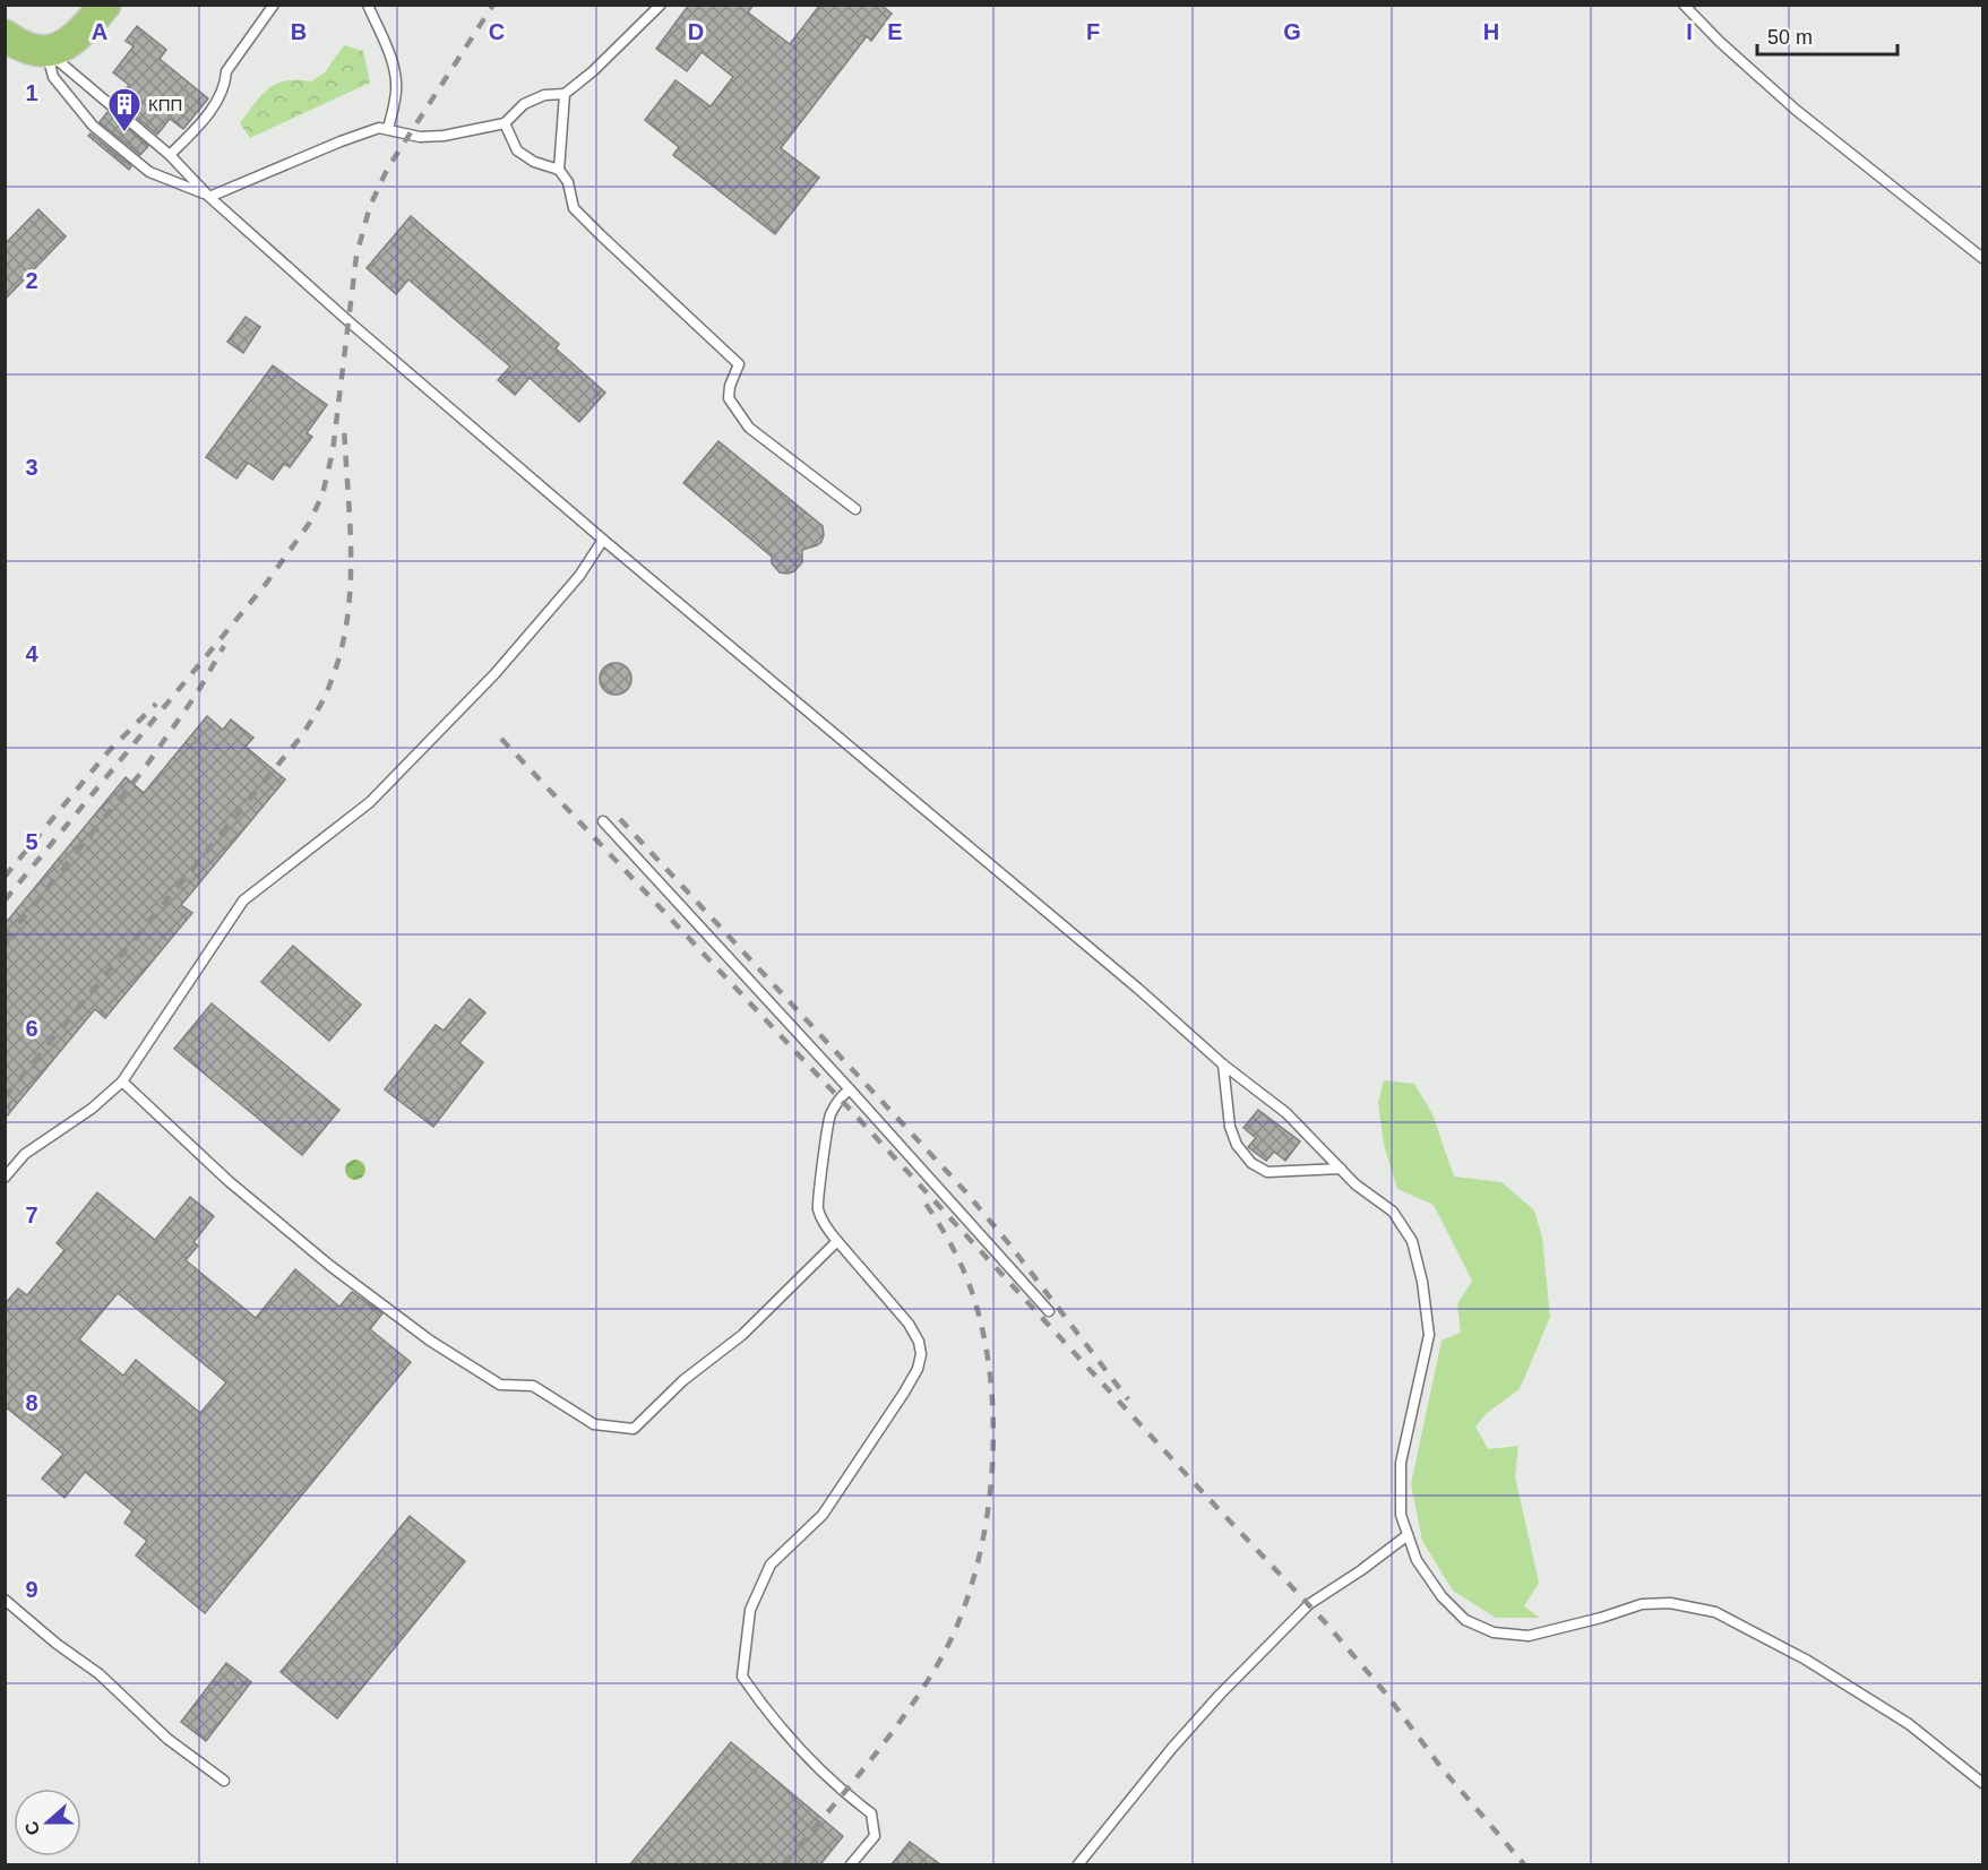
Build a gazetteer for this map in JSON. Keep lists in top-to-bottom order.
{
  "places": {
    "building": ["КПП"]
  },
  "scale_bar": "50 m",
  "north": "left",
  "grid": {
    "columns": [
      "A",
      "B",
      "C",
      "D",
      "E",
      "F",
      "G",
      "H",
      "I"
    ],
    "rows": [
      "1",
      "2",
      "3",
      "4",
      "5",
      "6",
      "7",
      "8",
      "9"
    ]
  }
}
